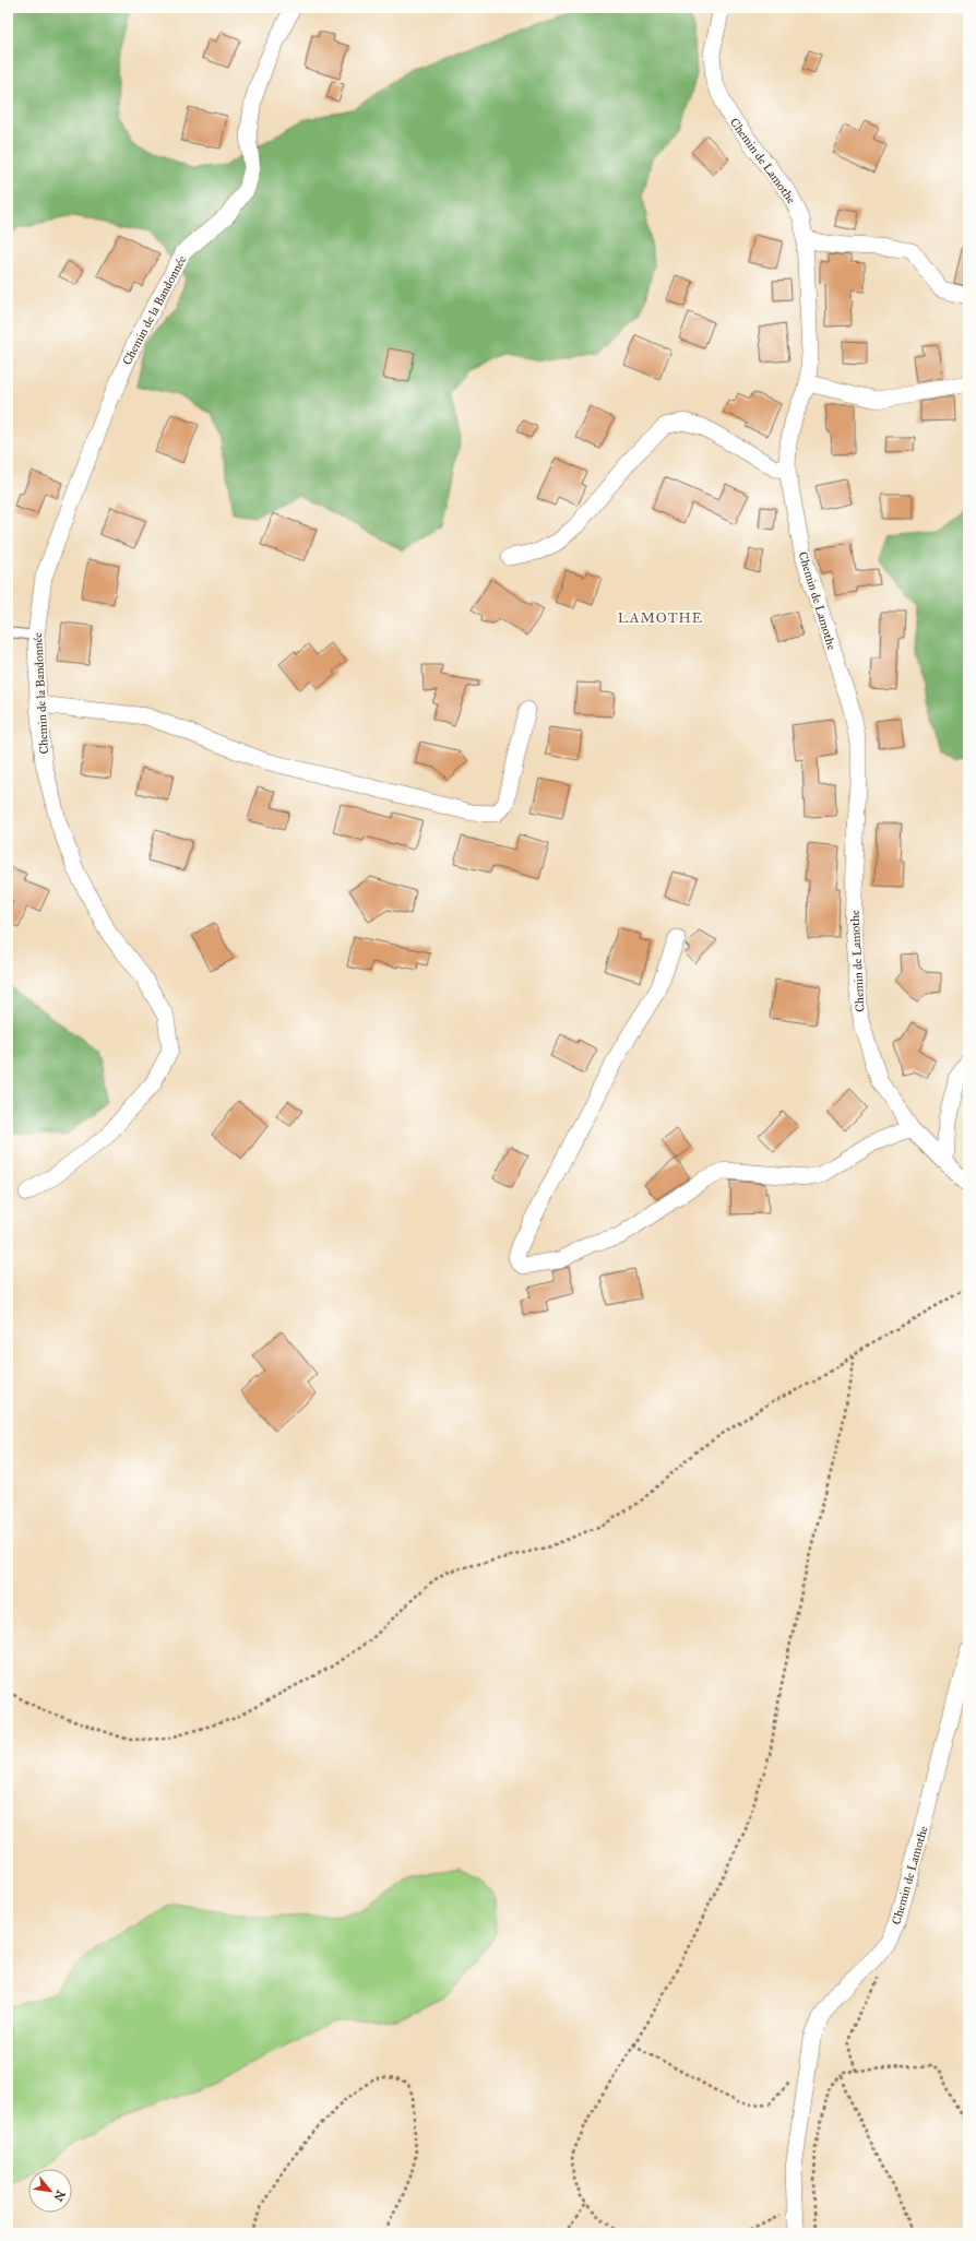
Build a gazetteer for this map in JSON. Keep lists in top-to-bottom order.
{
  "streets": {
    "street": ["Chemin de Lamothe", "Chemin de la Bandonnée"]
  },
  "districts": ["LAMOTHE"],
  "north": "bottom right"
}
